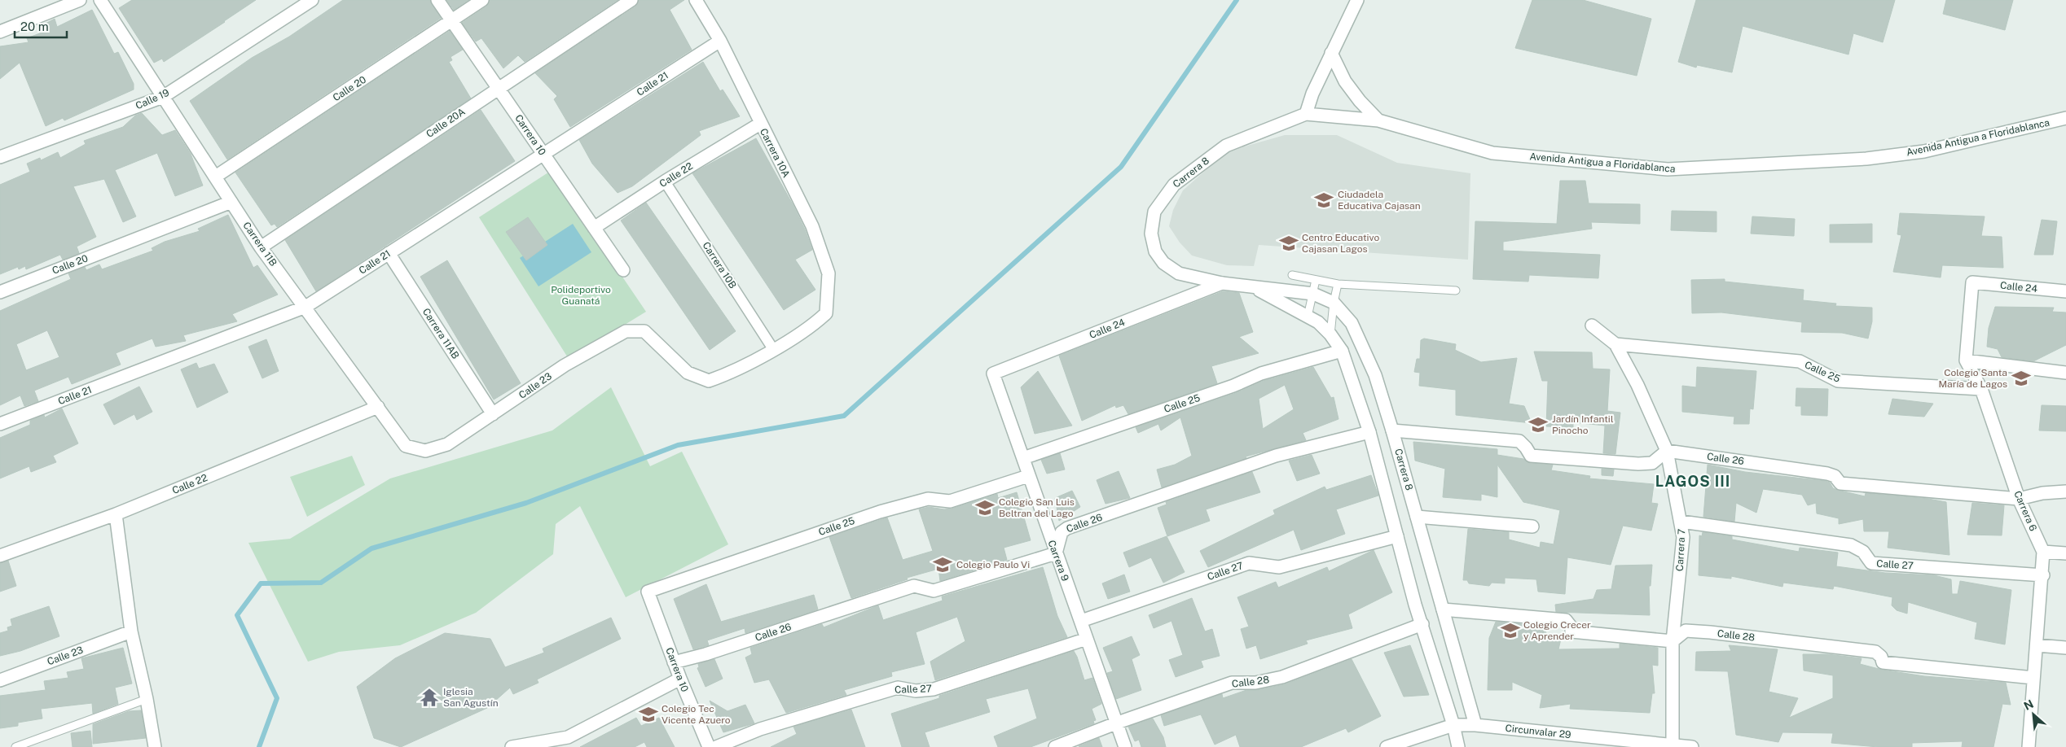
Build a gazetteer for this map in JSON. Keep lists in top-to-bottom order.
{
  "streets": {
    "street": [
      "Calle 21",
      "Calle 20",
      "Calle 19",
      "Calle 20A",
      "Carrera 10",
      "Avenida Antigua a Floridablanca",
      "Carrera 10A",
      "Carrera 8",
      "Calle 22",
      "Carrera 11B",
      "Carrera 10B",
      "Calle 24",
      "Carrera 11AB",
      "Calle 25",
      "Calle 23",
      "Calle 26",
      "Carrera 6",
      "Carrera 7",
      "Carrera 9",
      "Calle 27",
      "Calle 28",
      "Circunvalar 29"
    ]
  },
  "crossings": [
    ["Calle 21", "Carrera 10"],
    ["Calle 21", "Carrera 10A"],
    ["Calle 21", "Carrera 11B"],
    ["Calle 21", "Carrera 11AB"],
    ["Calle 20", "Carrera 10"],
    ["Calle 20", "Carrera 11B"],
    ["Calle 19", "Carrera 11B"],
    ["Calle 20A", "Carrera 10"],
    ["Calle 20A", "Carrera 11B"],
    ["Carrera 10", "Calle 22"],
    ["Carrera 10", "Calle 25"],
    ["Carrera 10", "Calle 26"],
    ["Avenida Antigua a Floridablanca", "Carrera 8"],
    ["Carrera 10A", "Calle 22"],
    ["Carrera 10A", "Carrera 10B"],
    ["Carrera 10A", "Calle 23"],
    ["Carrera 8", "Calle 24"],
    ["Carrera 8", "Calle 25"],
    ["Carrera 8", "Calle 26"],
    ["Carrera 8", "Calle 27"],
    ["Carrera 8", "Calle 28"],
    ["Carrera 8", "Circunvalar 29"],
    ["Calle 22", "Carrera 11B"],
    ["Calle 22", "Carrera 10B"],
    ["Carrera 11B", "Calle 23"],
    ["Carrera 10B", "Calle 23"],
    ["Calle 24", "Carrera 6"],
    ["Calle 24", "Carrera 9"],
    ["Carrera 11AB", "Calle 23"],
    ["Calle 25", "Carrera 6"],
    ["Calle 25", "Carrera 7"],
    ["Calle 25", "Carrera 9"],
    ["Calle 26", "Carrera 6"],
    ["Calle 26", "Carrera 7"],
    ["Calle 26", "Carrera 9"],
    ["Carrera 6", "Calle 27"],
    ["Carrera 6", "Calle 28"],
    ["Carrera 7", "Calle 27"],
    ["Carrera 7", "Calle 28"],
    ["Carrera 7", "Circunvalar 29"],
    ["Carrera 9", "Calle 27"],
    ["Carrera 9", "Calle 28"]
  ],
  "districts": ["LAGOS III"],
  "parks": ["Polideportivo Guanatá"],
  "places": {
    "school or university": [
      "Ciudadela Educativa Cajasan",
      "Centro Educativo Cajasan Lagos",
      "Colegio Santa María de Lagos",
      "Jardín Infantil Pinocho",
      "Colegio San Luis Beltran del Lago",
      "Colegio Paulo Vi",
      "Colegio Crecer y Aprender",
      "Colegio Tec Vicente Azuero"
    ],
    "temple": ["Iglesia San Agustín"]
  },
  "scale_bar": "20 m",
  "north": "top left"
}
